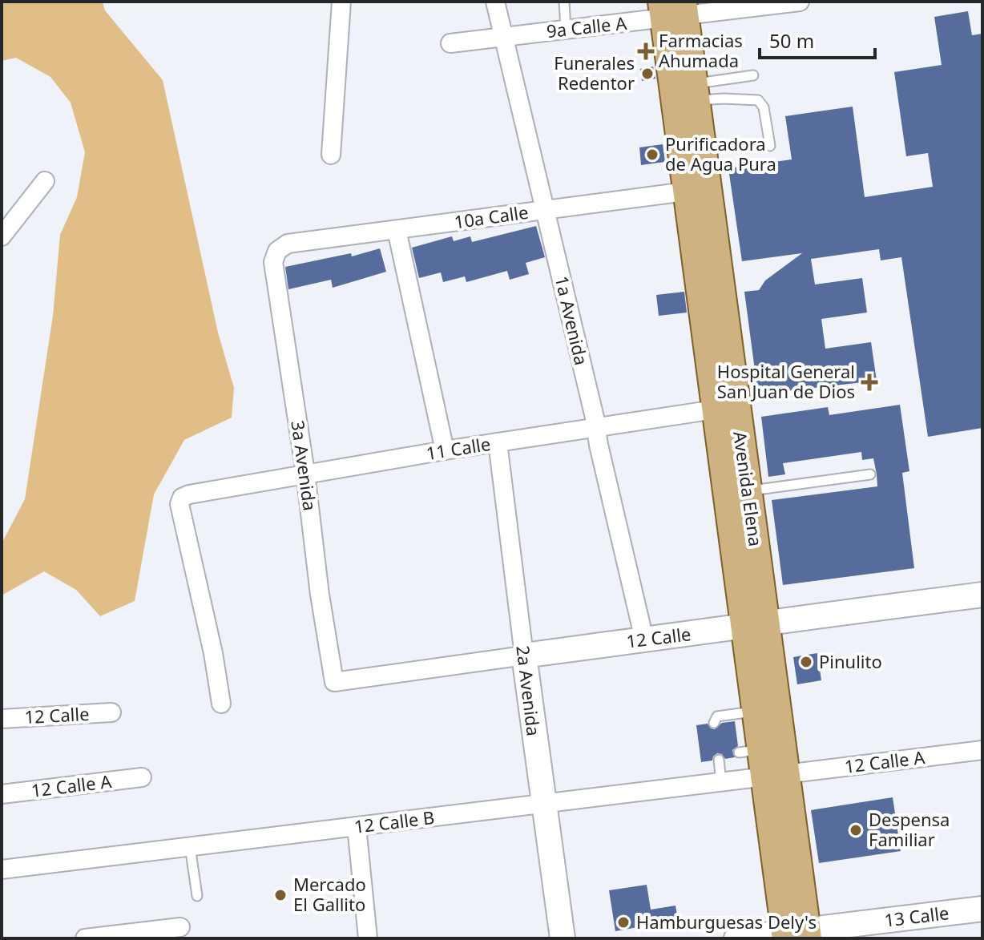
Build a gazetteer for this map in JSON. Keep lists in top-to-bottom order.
{
  "streets": {
    "main road": [
      "Avenida Elena",
      "12 Calle",
      "2a Avenida",
      "13 Calle"
    ],
    "street": [
      "9a Calle A",
      "10a Calle",
      "1a Avenida",
      "11 Calle",
      "3a Avenida",
      "12 Calle A",
      "12 Calle B"
    ]
  },
  "crossings": [
    ["9a Calle A", "1a Avenida"],
    ["9a Calle A", "Avenida Elena"],
    ["10a Calle", "1a Avenida"],
    ["10a Calle", "3a Avenida"],
    ["10a Calle", "Avenida Elena"],
    ["1a Avenida", "11 Calle"],
    ["1a Avenida", "12 Calle"],
    ["11 Calle", "3a Avenida"],
    ["11 Calle", "Avenida Elena"],
    ["11 Calle", "2a Avenida"],
    ["3a Avenida", "12 Calle"],
    ["Avenida Elena", "12 Calle"],
    ["Avenida Elena", "12 Calle A"],
    ["Avenida Elena", "12 Calle B"],
    ["Avenida Elena", "13 Calle"],
    ["12 Calle", "2a Avenida"],
    ["2a Avenida", "12 Calle B"],
    ["12 Calle A", "12 Calle B"]
  ],
  "places": {
    "health": ["Farmacias Ahumada", "Hospital General San Juan de Dios"],
    "other": [
      "Funerales Redentor",
      "Purificadora de Agua Pura",
      "Pinulito",
      "Despensa Familiar",
      "Mercado El Gallito",
      "Hamburguesas Dely's"
    ]
  },
  "scale_bar": "50 m"
}
